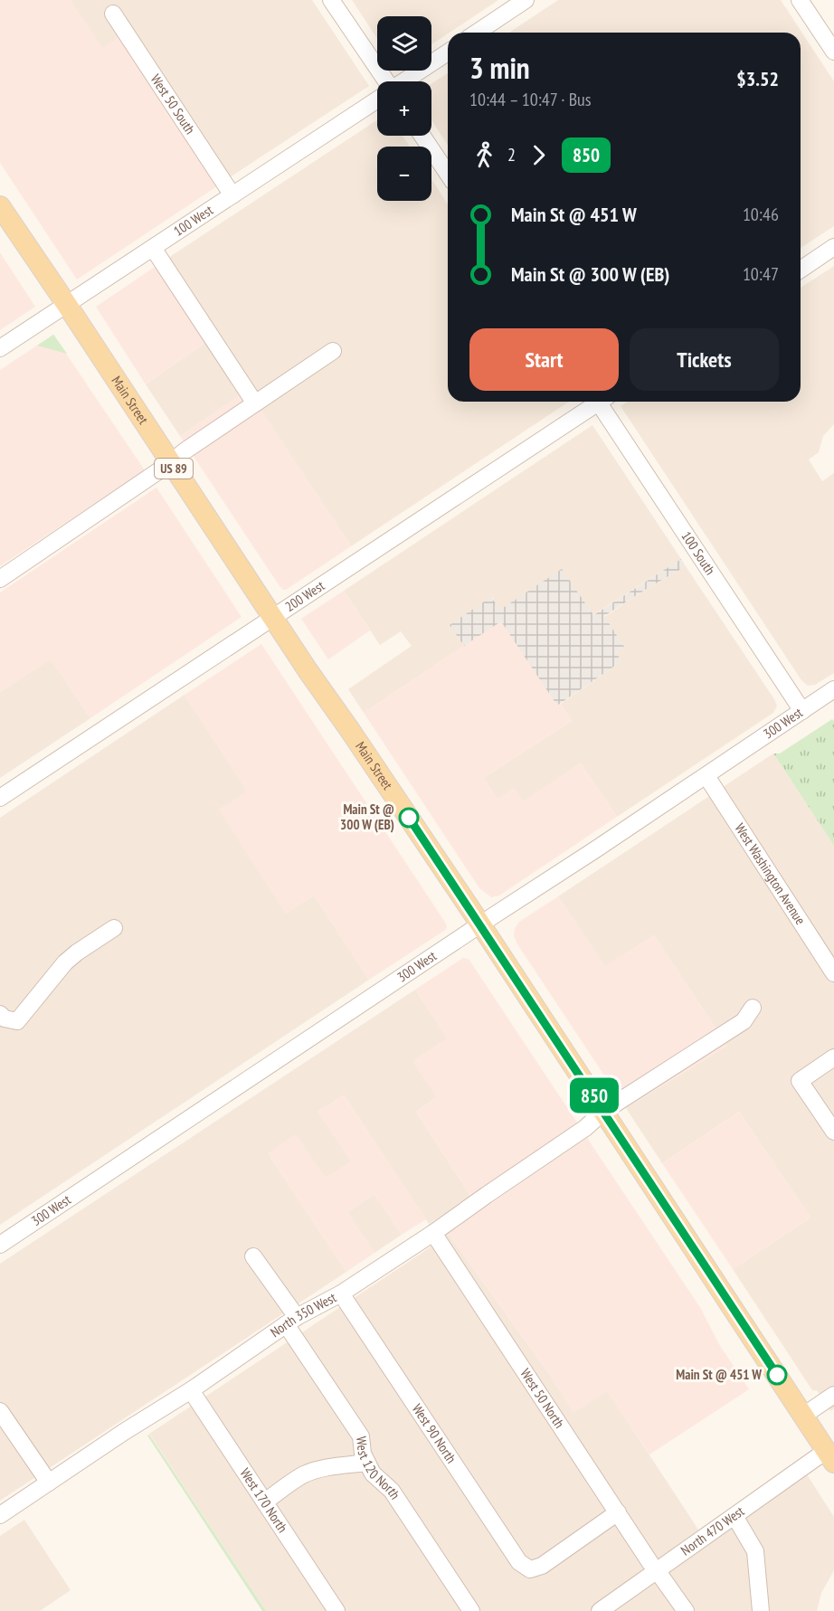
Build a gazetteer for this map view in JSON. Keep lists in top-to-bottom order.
{
  "streets": {
    "main road": ["Main Street", "US 89"],
    "street": [
      "West 50 South",
      "100 West",
      "100 South",
      "200 West",
      "300 West",
      "West Washington Avenue",
      "North 350 West",
      "West 50 North",
      "West 90 North",
      "West 120 North",
      "West 170 North",
      "North 470 West"
    ]
  },
  "crossings": [
    ["West 50 South", "100 West"],
    ["100 West", "Main Street"],
    ["Main Street", "200 West"],
    ["Main Street", "300 West"],
    ["Main Street", "North 350 West"],
    ["Main Street", "North 470 West"],
    ["100 South", "300 West"],
    ["300 West", "West Washington Avenue"],
    ["North 350 West", "West 50 North"],
    ["North 350 West", "West 90 North"],
    ["North 350 West", "West 120 North"],
    ["North 350 West", "West 170 North"],
    ["West 50 North", "West 90 North"],
    ["West 50 North", "North 470 West"]
  ],
  "places": ["Main St @ 300 W (EB)", "Main St @ 451 W"],
  "lines": ["bus line 850"],
  "page": {
    "on_map": "850",
    "map_buttons": ["+", "−"],
    "heading": ["3 min", "10:44 – 10:47 · Bus", "$3.52"],
    "legs": ["2", "850"],
    "list": [
      {
        "name": "Main St @ 451 W",
        "value": "10:46"
      },
      {
        "name": "Main St @ 300 W (EB)",
        "value": "10:47"
      }
    ],
    "buttons": ["Start", "Tickets"]
  }
}
